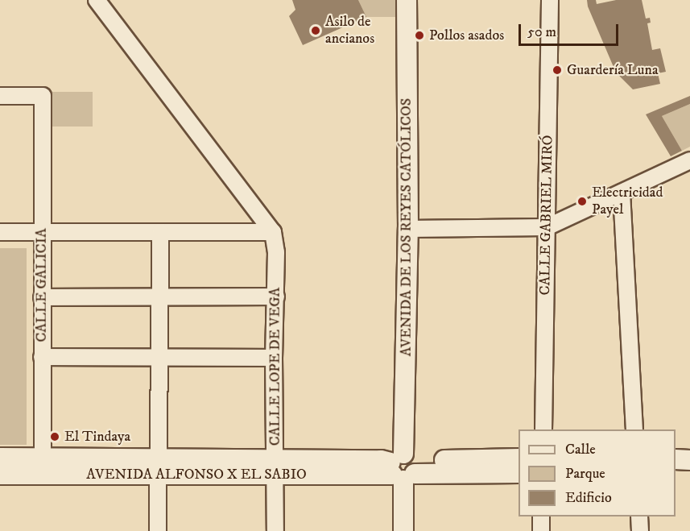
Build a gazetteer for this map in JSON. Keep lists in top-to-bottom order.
{
  "streets": {
    "street": [
      "CALLE GABRIEL MIRÓ",
      "AVENIDA DE LOS REYES CATÓLICOS",
      "CALLE GALICIA",
      "CALLE LOPE DE VEGA",
      "AVENIDA ALFONSO X EL SABIO"
    ]
  },
  "crossings": [
    ["AVENIDA DE LOS REYES CATÓLICOS", "AVENIDA ALFONSO X EL SABIO"],
    ["CALLE GALICIA", "AVENIDA ALFONSO X EL SABIO"],
    ["CALLE LOPE DE VEGA", "AVENIDA ALFONSO X EL SABIO"]
  ],
  "places": [
    "Asilo de ancianos",
    "Pollos asados",
    "Guardería Luna",
    "Electricidad Payel",
    "El Tindaya"
  ],
  "legend": ["Calle", "Parque", "Edificio"],
  "scale_bar": "50 m"
}
